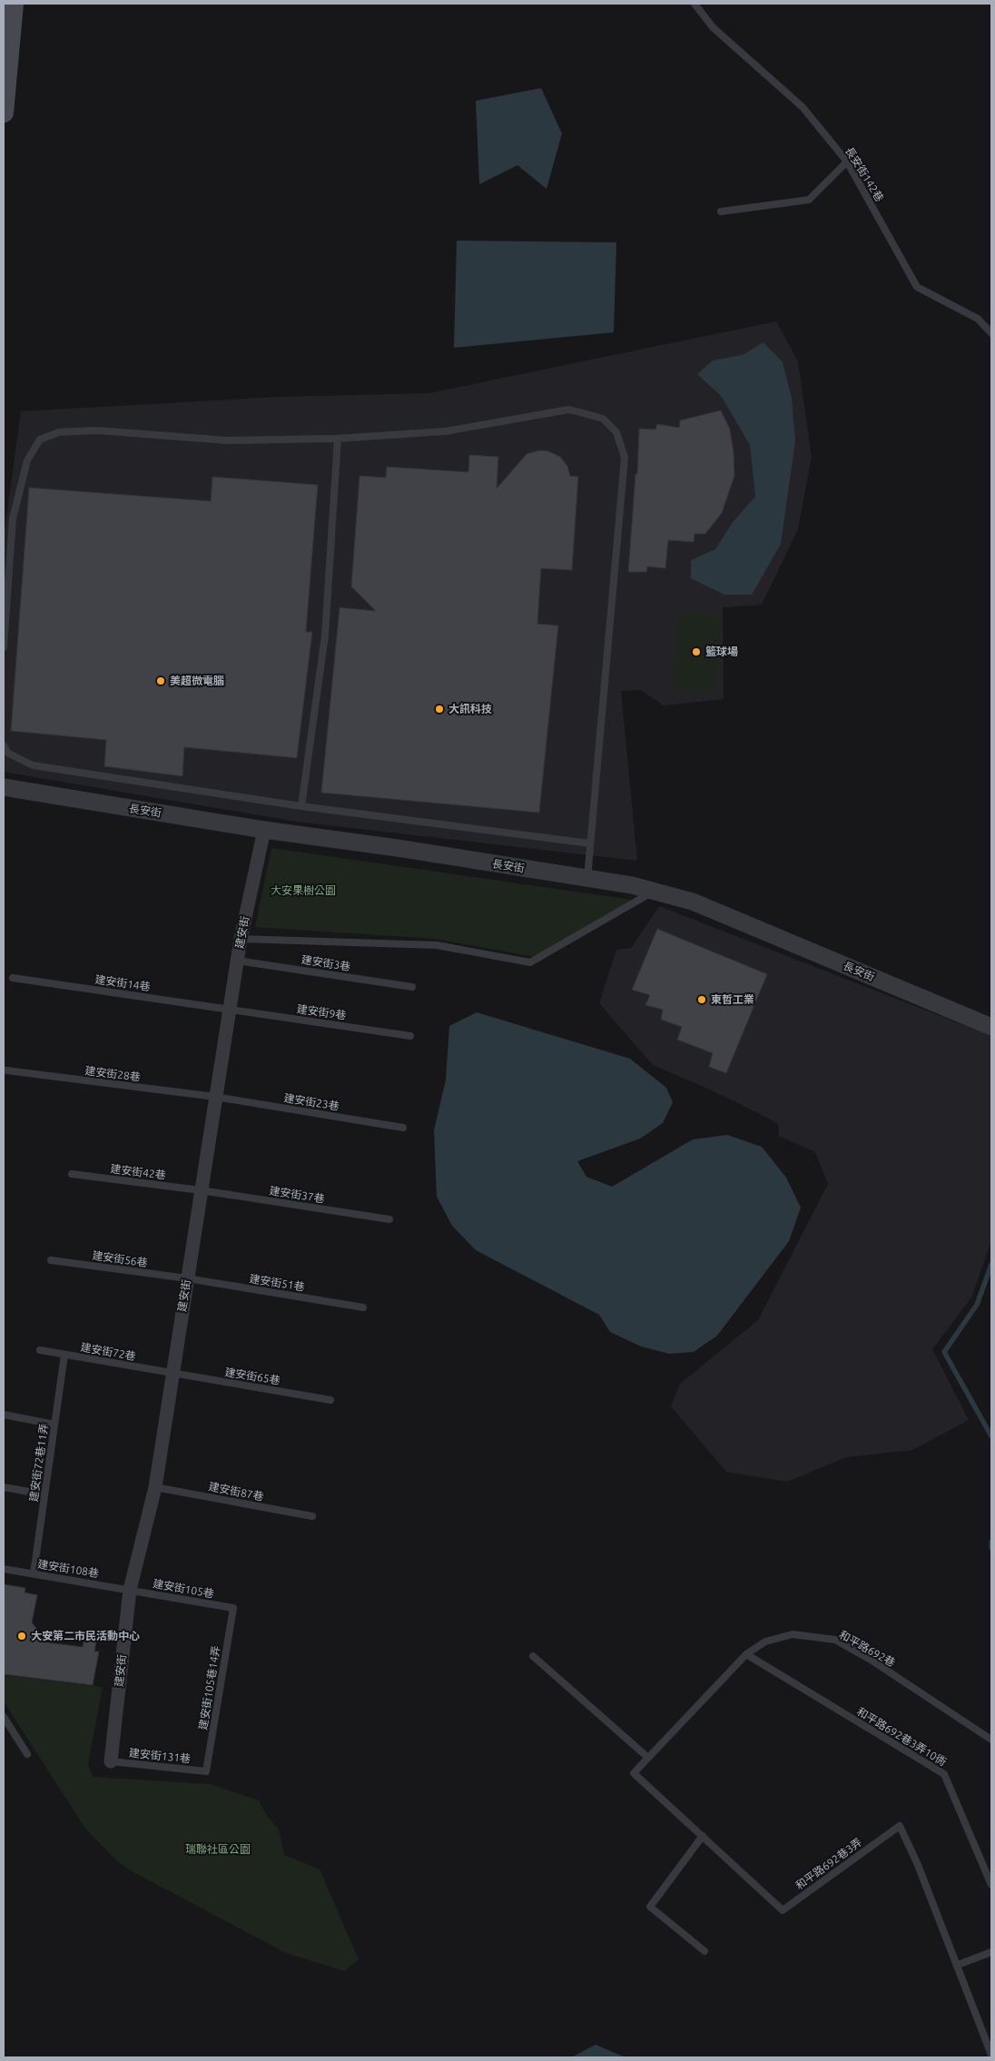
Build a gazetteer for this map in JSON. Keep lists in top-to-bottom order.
{
  "streets": {
    "street": ["長安街", "建安街"],
    "lane": [
      "長安街142巷",
      "建安街3巷",
      "建安街14巷",
      "建安街9巷",
      "建安街28巷",
      "建安街23巷",
      "建安街42巷",
      "建安街37巷",
      "建安街56巷",
      "建安街51巷",
      "建安街72巷",
      "建安街65巷",
      "建安街72巷11弄",
      "建安街87巷",
      "建安街108巷",
      "建安街105巷",
      "和平路692巷",
      "建安街105巷14弄",
      "和平路692巷3弄10衖",
      "建安街131巷",
      "和平路692巷3弄"
    ]
  },
  "crossings": [
    ["長安街", "建安街"],
    ["建安街", "建安街3巷"],
    ["建安街", "建安街14巷"],
    ["建安街", "建安街9巷"],
    ["建安街", "建安街28巷"],
    ["建安街", "建安街23巷"],
    ["建安街", "建安街42巷"],
    ["建安街", "建安街37巷"],
    ["建安街", "建安街56巷"],
    ["建安街", "建安街51巷"],
    ["建安街", "建安街72巷"],
    ["建安街", "建安街65巷"],
    ["建安街", "建安街87巷"],
    ["建安街", "建安街108巷"],
    ["建安街", "建安街105巷"],
    ["建安街", "建安街131巷"],
    ["建安街14巷", "建安街9巷"],
    ["建安街28巷", "建安街23巷"],
    ["建安街42巷", "建安街37巷"],
    ["建安街56巷", "建安街51巷"],
    ["建安街72巷", "建安街65巷"],
    ["建安街72巷", "建安街72巷11弄"],
    ["建安街72巷11弄", "建安街108巷"],
    ["建安街108巷", "建安街105巷"],
    ["建安街105巷", "建安街105巷14弄"],
    ["和平路692巷", "和平路692巷3弄10衖"],
    ["和平路692巷", "和平路692巷3弄"],
    ["建安街105巷14弄", "建安街131巷"]
  ],
  "parks": ["大安果樹公園", "瑞聯社區公園"],
  "places": [
    "籃球場",
    "美超微電腦",
    "大訊科技",
    "東哲工業",
    "大安第二市民活動中心"
  ]
}
